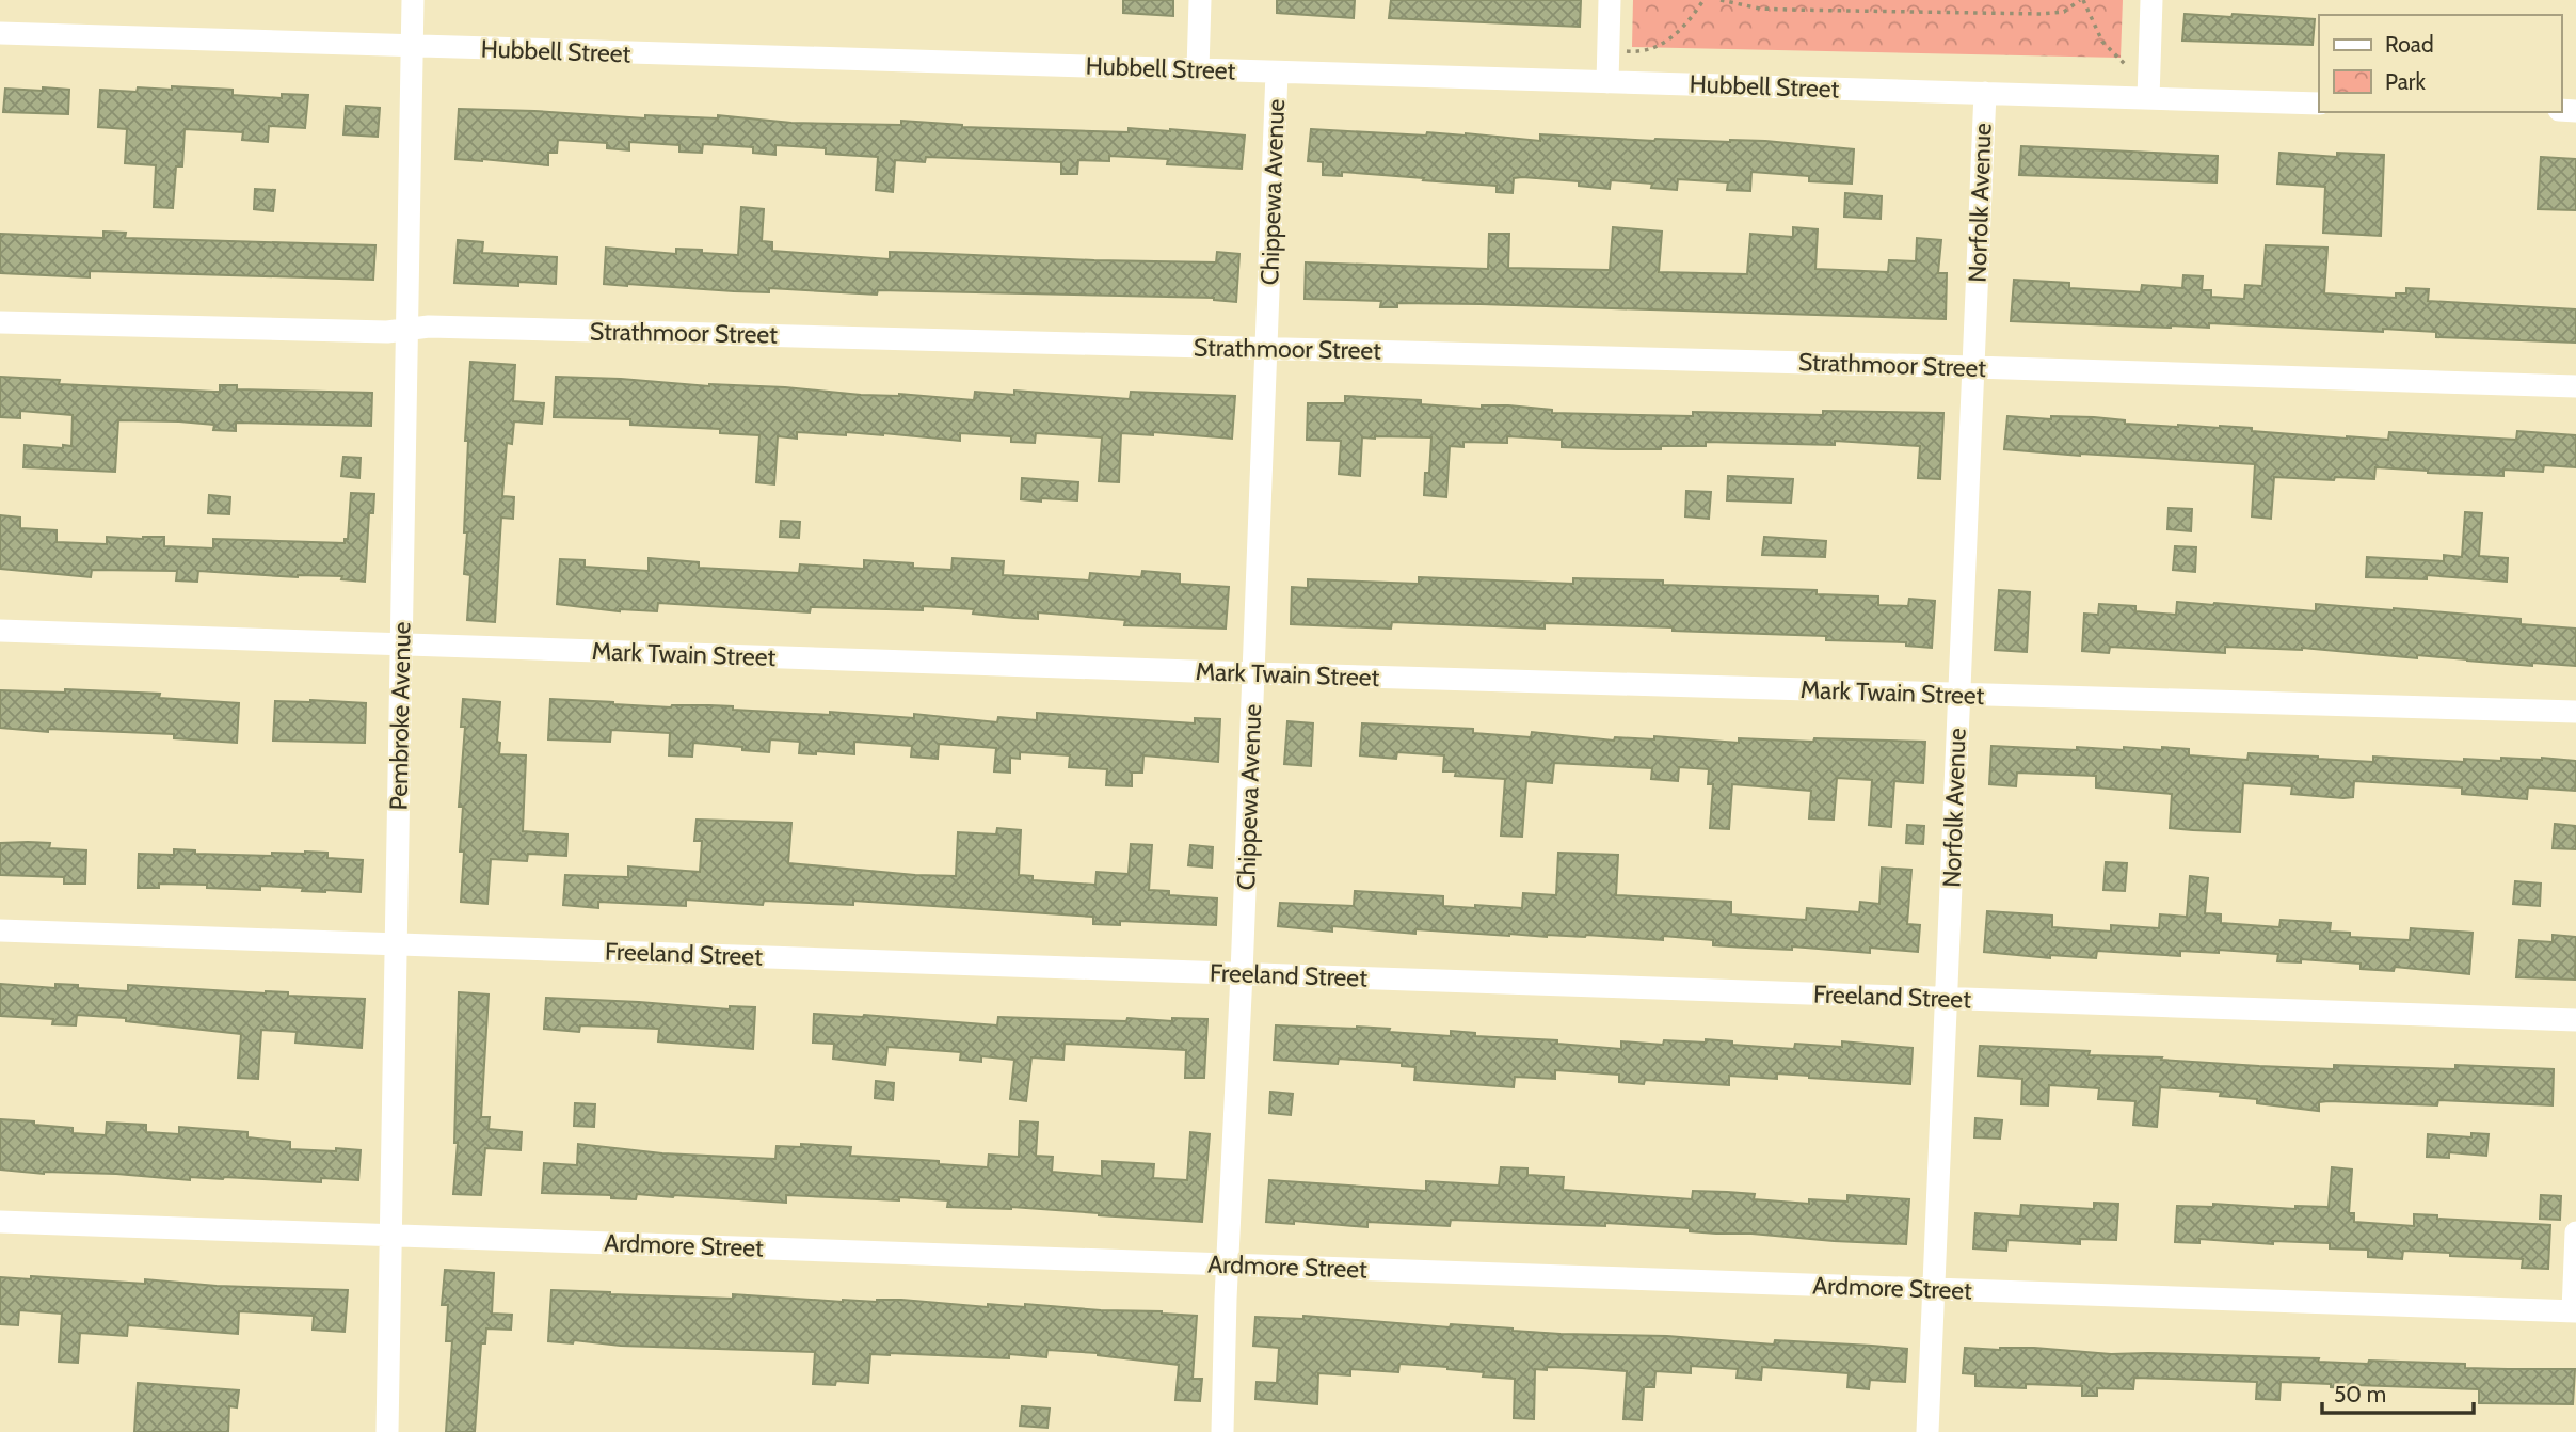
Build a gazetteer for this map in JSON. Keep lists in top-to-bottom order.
{
  "streets": {
    "street": [
      "Hubbell Street",
      "Chippewa Avenue",
      "Norfolk Avenue",
      "Strathmoor Street",
      "Mark Twain Street",
      "Pembroke Avenue",
      "Freeland Street",
      "Ardmore Street"
    ]
  },
  "crossings": [
    ["Hubbell Street", "Chippewa Avenue"],
    ["Hubbell Street", "Norfolk Avenue"],
    ["Hubbell Street", "Pembroke Avenue"],
    ["Chippewa Avenue", "Strathmoor Street"],
    ["Chippewa Avenue", "Mark Twain Street"],
    ["Chippewa Avenue", "Freeland Street"],
    ["Chippewa Avenue", "Ardmore Street"],
    ["Norfolk Avenue", "Strathmoor Street"],
    ["Norfolk Avenue", "Mark Twain Street"],
    ["Norfolk Avenue", "Freeland Street"],
    ["Norfolk Avenue", "Ardmore Street"],
    ["Strathmoor Street", "Pembroke Avenue"],
    ["Mark Twain Street", "Pembroke Avenue"],
    ["Pembroke Avenue", "Freeland Street"],
    ["Pembroke Avenue", "Ardmore Street"]
  ],
  "legend": ["Road", "Park"],
  "scale_bar": "50 m"
}
